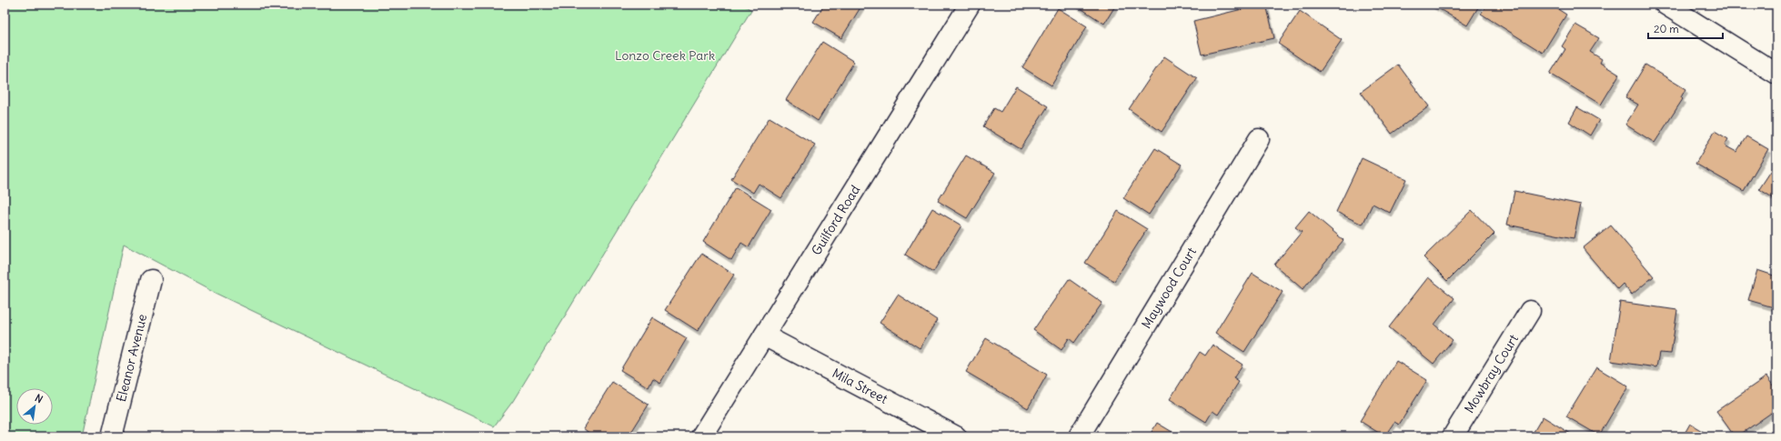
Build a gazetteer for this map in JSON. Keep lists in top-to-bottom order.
{
  "streets": {
    "street": [
      "Guilford Road",
      "Maywood Court",
      "Eleanor Avenue",
      "Mowbray Court",
      "Mila Street"
    ]
  },
  "crossings": [
    ["Guilford Road", "Mila Street"]
  ],
  "parks": ["Lonzo Creek Park"],
  "scale_bar": "20 m",
  "north": "top right"
}
